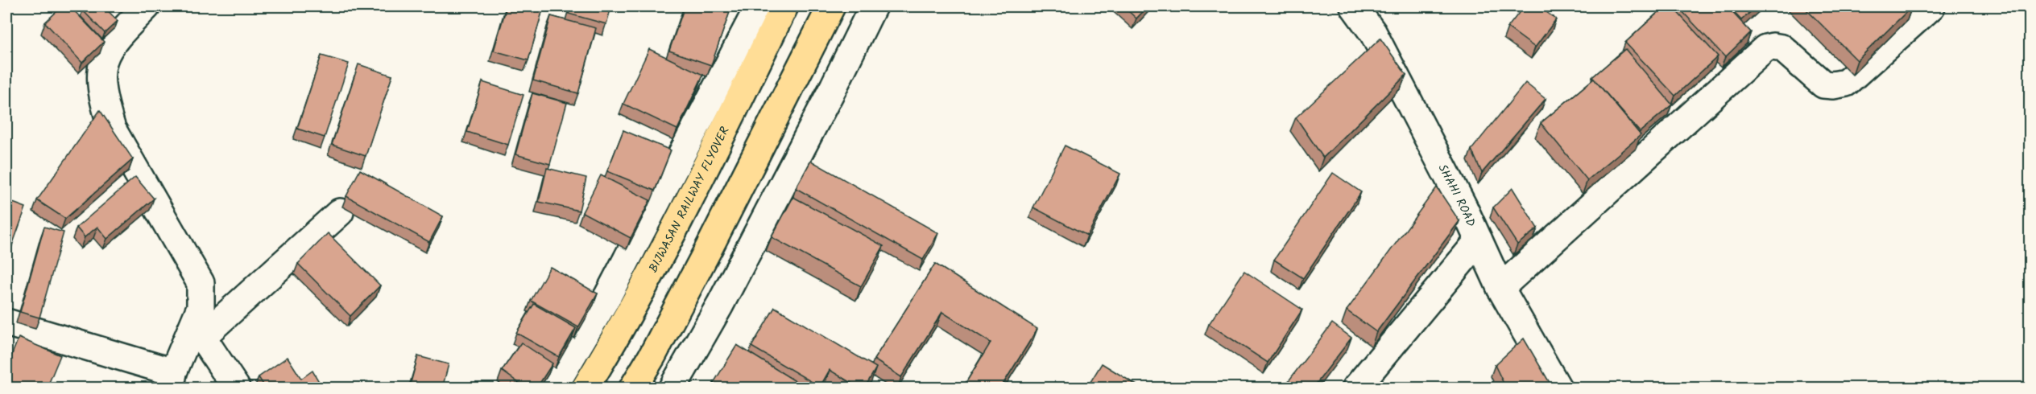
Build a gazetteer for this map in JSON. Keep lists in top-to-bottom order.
{
  "streets": {
    "main road": ["BIJWASAN RAILWAY FLYOVER"],
    "street": ["SHAHI ROAD"]
  }
}
